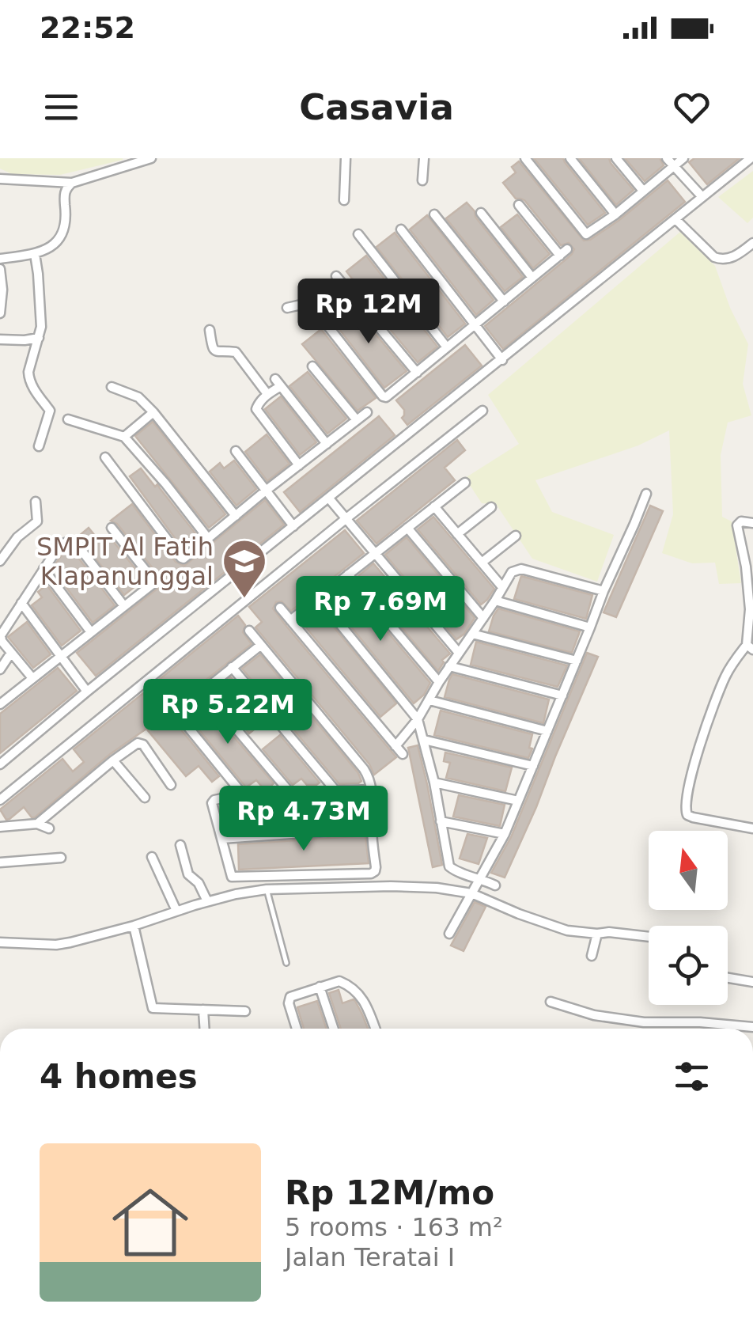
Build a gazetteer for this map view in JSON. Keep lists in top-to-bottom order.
{
  "places": {
    "school or university": ["SMPIT Al Fatih Klapanunggal"]
  },
  "north": "top",
  "page": {
    "status": "22:52",
    "header": "Casavia",
    "price": [
      "Rp 12M",
      "Rp 7.69M",
      "Rp 5.22M",
      "Rp 4.73M"
    ],
    "heading": "4 homes",
    "list": [
      {
        "name": "Rp 12M/mo",
        "note": "5 rooms · 163 m² · Jalan Teratai I"
      }
    ]
  }
}
